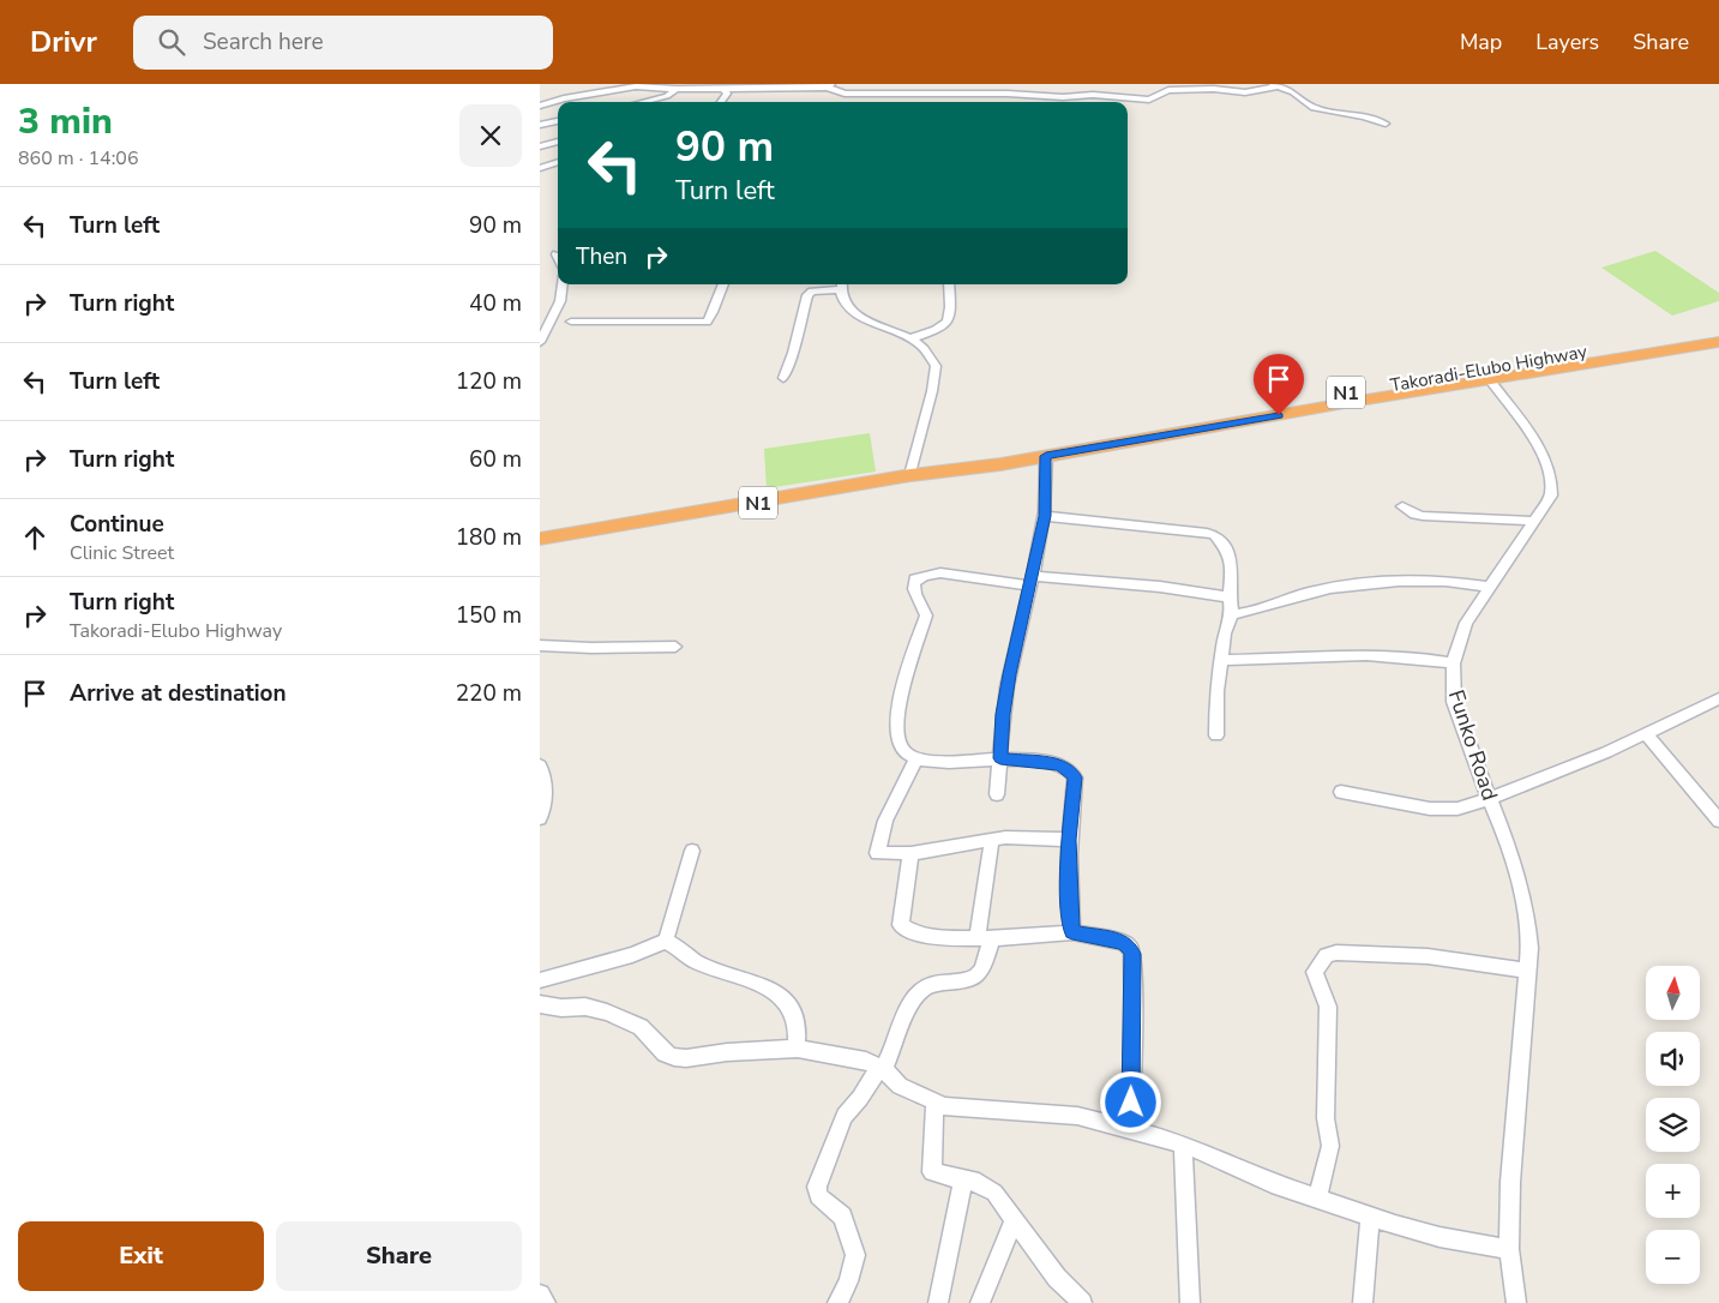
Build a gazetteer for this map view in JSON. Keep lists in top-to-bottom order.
{
  "streets": {
    "highway": ["Takoradi-Elubo Highway", "N1"],
    "street": ["Funko Road"]
  },
  "crossings": [
    ["Takoradi-Elubo Highway", "Funko Road"]
  ],
  "north": "top",
  "page": {
    "header": "Drivr",
    "search": "Search here",
    "nav": ["Map", "Layers", "Share"],
    "heading": ["3 min", "860 m · 14:06"],
    "turn": ["90 m", "Turn left"],
    "list": [
      {
        "name": "Turn left",
        "value": "90 m"
      },
      {
        "name": "Turn right",
        "value": "40 m"
      },
      {
        "name": "Turn left",
        "value": "120 m"
      },
      {
        "name": "Turn right",
        "value": "60 m"
      },
      {
        "name": "Continue",
        "note": "Clinic Street",
        "value": "180 m"
      },
      {
        "name": "Turn right",
        "note": "Takoradi-Elubo Highway",
        "value": "150 m"
      },
      {
        "name": "Arrive at destination",
        "value": "220 m"
      }
    ],
    "then": "Then",
    "map_buttons": ["+", "−"],
    "buttons": ["Exit", "Share"]
  }
}
